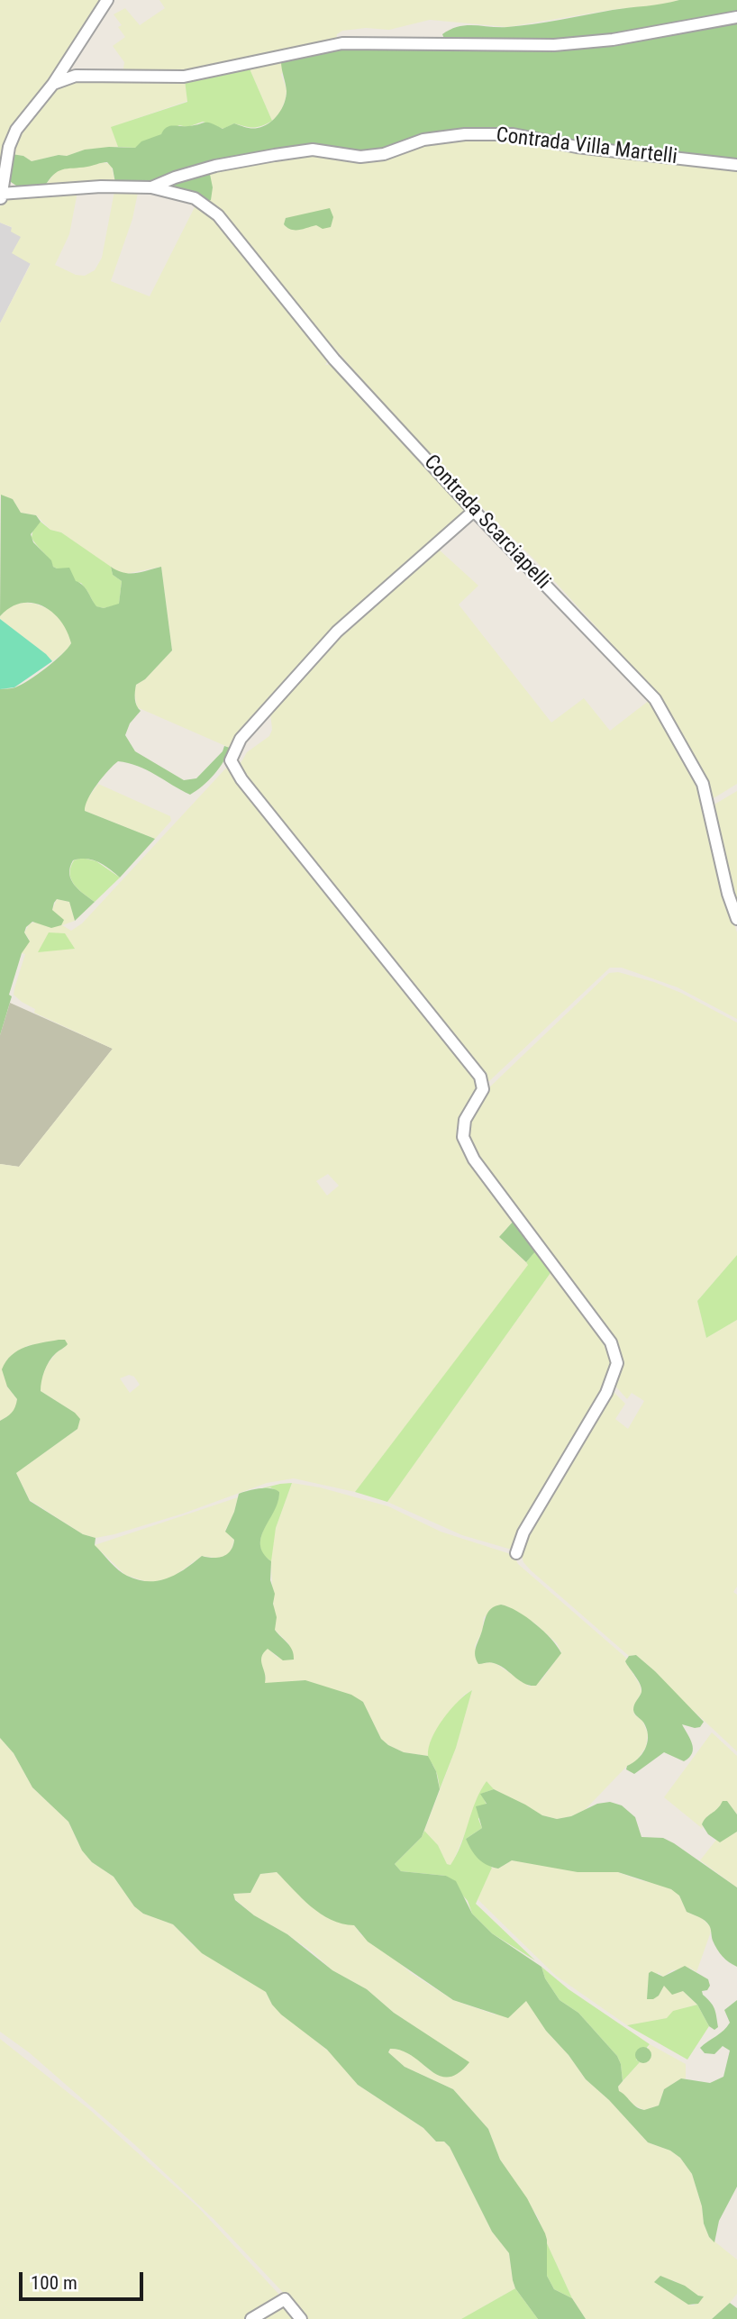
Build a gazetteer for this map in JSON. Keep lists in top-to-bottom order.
{
  "streets": {
    "street": ["Contrada Villa Martelli", "Contrada Scarciapelli"]
  },
  "crossings": [
    ["Contrada Villa Martelli", "Contrada Scarciapelli"]
  ],
  "scale_bar": "100 m"
}
